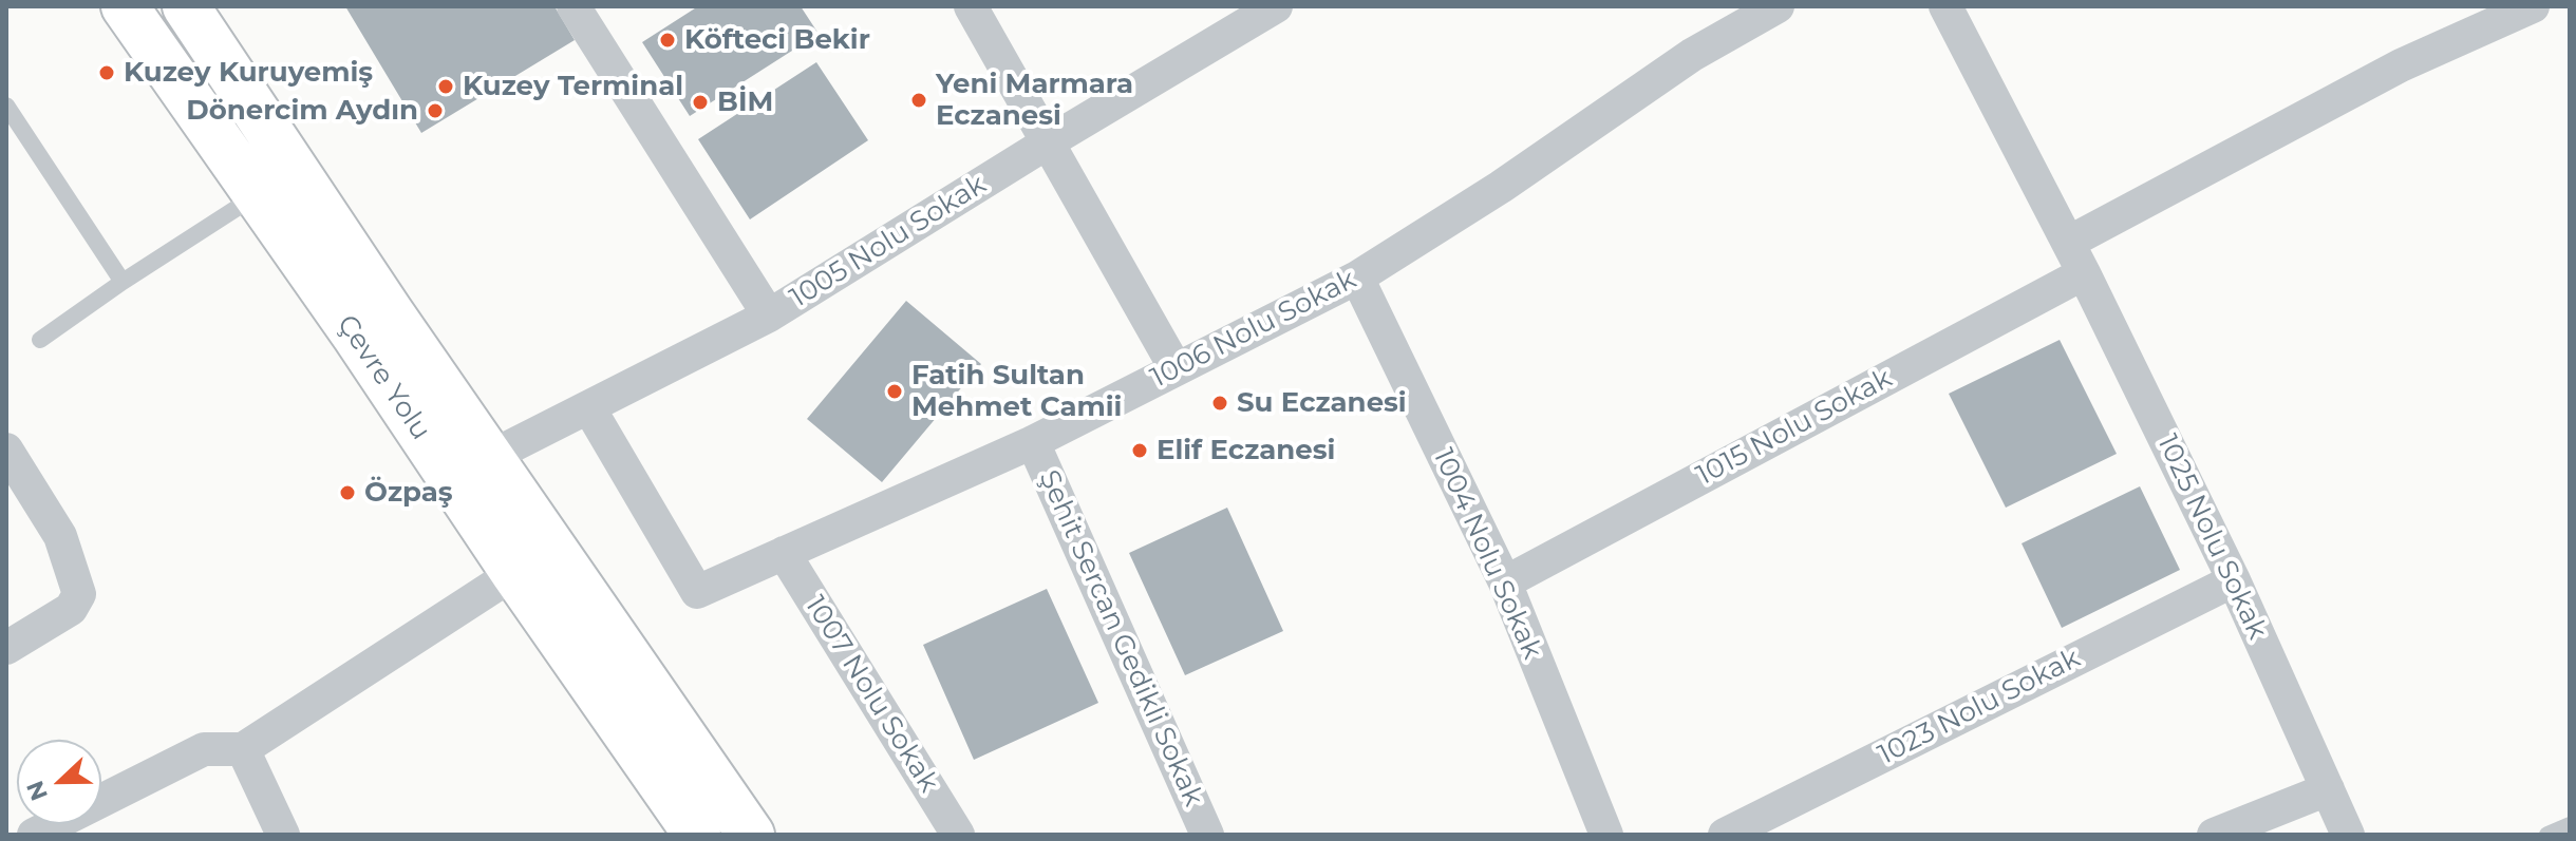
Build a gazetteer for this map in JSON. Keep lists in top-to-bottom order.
{
  "streets": {
    "main road": ["Çevre Yolu"],
    "street": [
      "1005 Nolu Sokak",
      "1006 Nolu Sokak",
      "1015 Nolu Sokak",
      "1025 Nolu Sokak",
      "1004 Nolu Sokak",
      "Şehit Sercan Gedikli Sokak",
      "1007 Nolu Sokak",
      "1023 Nolu Sokak"
    ]
  },
  "crossings": [
    ["1005 Nolu Sokak", "1006 Nolu Sokak"],
    ["1005 Nolu Sokak", "Çevre Yolu"],
    ["1006 Nolu Sokak", "1004 Nolu Sokak"],
    ["1006 Nolu Sokak", "Şehit Sercan Gedikli Sokak"],
    ["1006 Nolu Sokak", "1007 Nolu Sokak"],
    ["1015 Nolu Sokak", "1025 Nolu Sokak"],
    ["1015 Nolu Sokak", "1004 Nolu Sokak"],
    ["1025 Nolu Sokak", "1023 Nolu Sokak"]
  ],
  "places": [
    "Köfteci Bekir",
    "Kuzey Kuruyemiş",
    "Kuzey Terminal",
    "Yeni Marmara Eczanesi",
    "BİM",
    "Dönercim Aydın",
    "Fatih Sultan Mehmet Camii",
    "Su Eczanesi",
    "Elif Eczanesi",
    "Özpaş"
  ],
  "north": "left"
}
